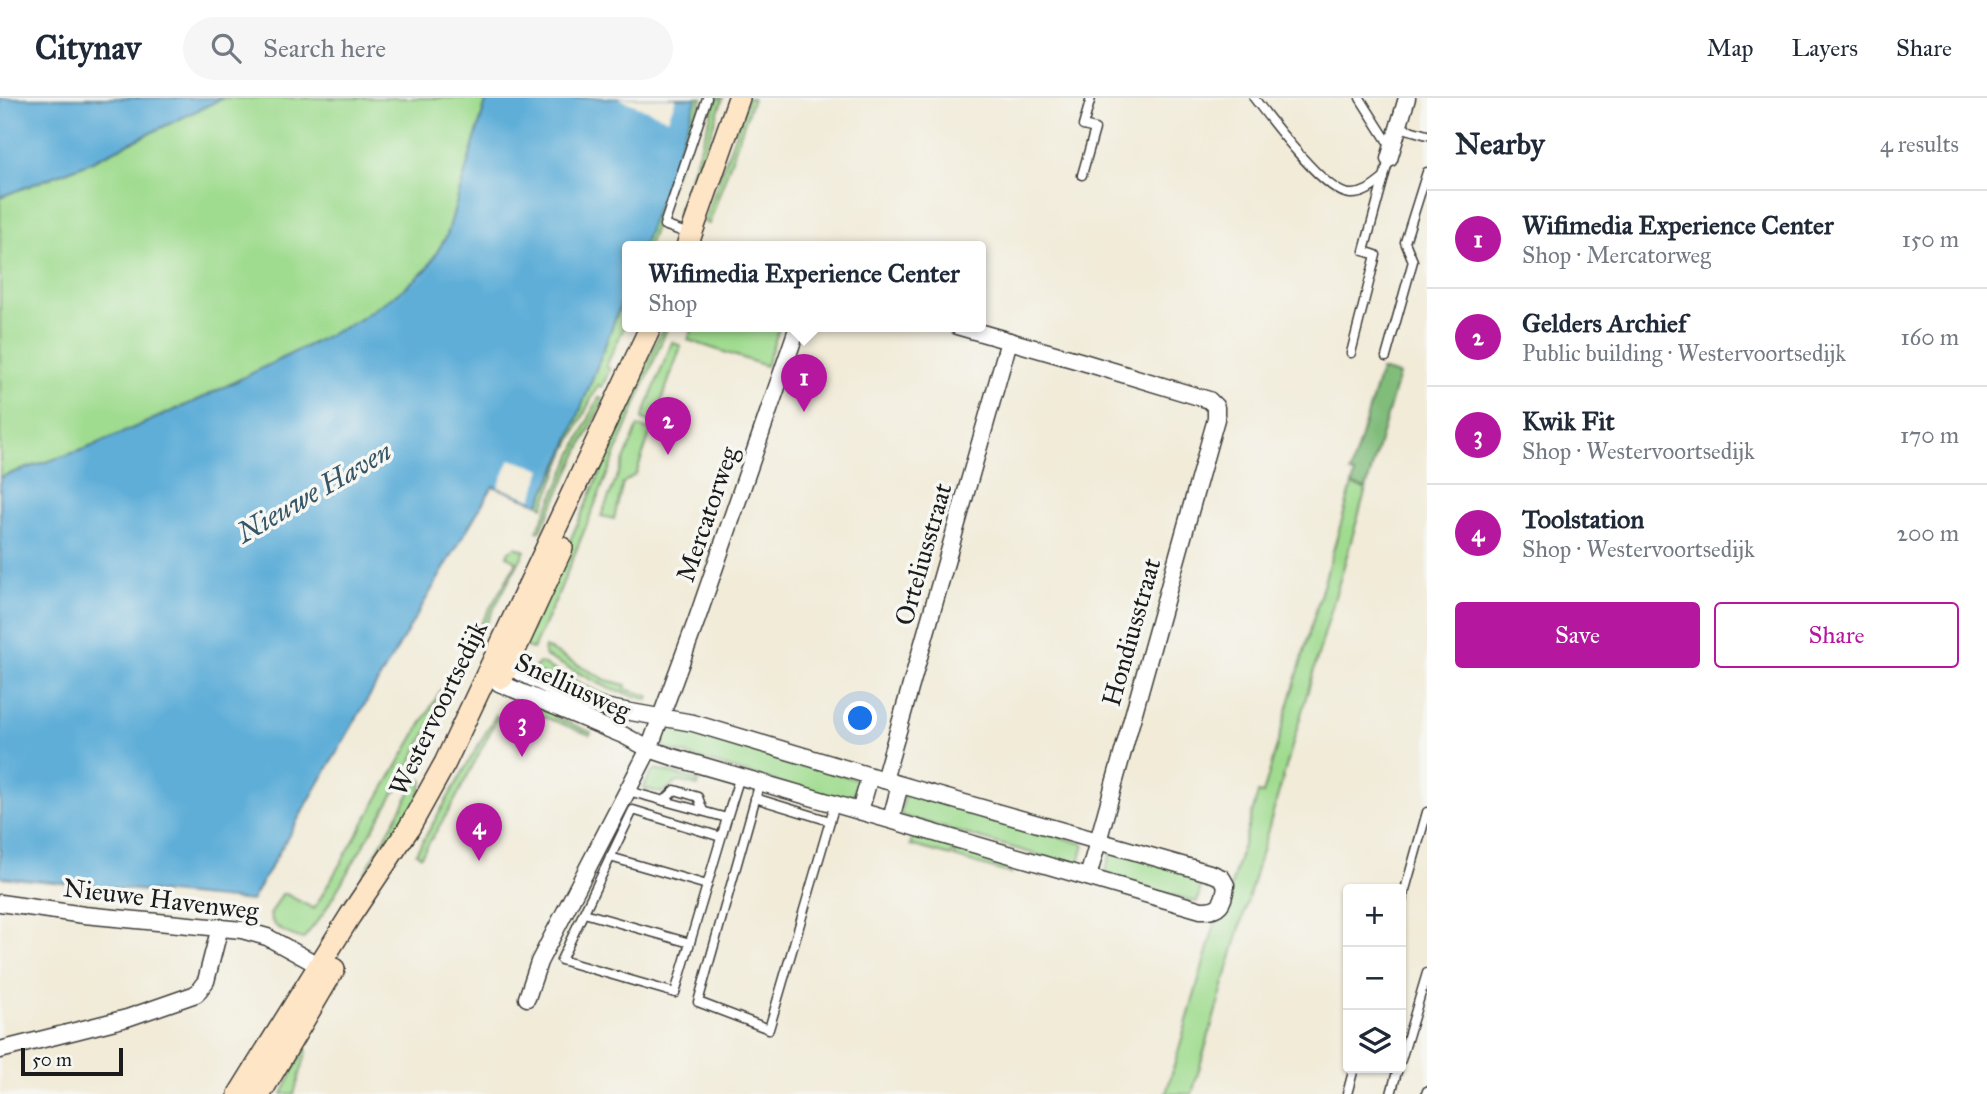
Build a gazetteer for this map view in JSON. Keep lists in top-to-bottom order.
{
  "streets": {
    "main road": ["Westervoortsedijk"],
    "street": [
      "Mercatorweg",
      "Orteliusstraat",
      "Hondiusstraat",
      "Snelliusweg",
      "Nieuwe Havenweg"
    ]
  },
  "crossings": [
    ["Mercatorweg", "Snelliusweg"],
    ["Orteliusstraat", "Hondiusstraat"],
    ["Orteliusstraat", "Snelliusweg"],
    ["Hondiusstraat", "Snelliusweg"],
    ["Snelliusweg", "Westervoortsedijk"],
    ["Westervoortsedijk", "Nieuwe Havenweg"]
  ],
  "water": ["Nieuwe Haven"],
  "scale_bar": "50 m",
  "page": {
    "header": "Citynav",
    "search": "Search here",
    "nav": ["Map", "Layers", "Share"],
    "heading": ["Nearby", "4 results"],
    "list": [
      {
        "mark": "1",
        "name": "Wifimedia Experience Center",
        "note": "Shop · Mercatorweg",
        "value": "150 m"
      },
      {
        "mark": "2",
        "name": "Gelders Archief",
        "note": "Public building · Westervoortsedijk",
        "value": "160 m"
      },
      {
        "mark": "3",
        "name": "Kwik Fit",
        "note": "Shop · Westervoortsedijk",
        "value": "170 m"
      },
      {
        "mark": "4",
        "name": "Toolstation",
        "note": "Shop · Westervoortsedijk",
        "value": "200 m"
      }
    ],
    "popup": ["Wifimedia Experience Center", "Shop"],
    "pins": [
      "1",
      "2",
      "3",
      "4"
    ],
    "buttons": ["Save", "Share"],
    "map_buttons": ["+", "−"],
    "scale": "50 m"
  }
}
